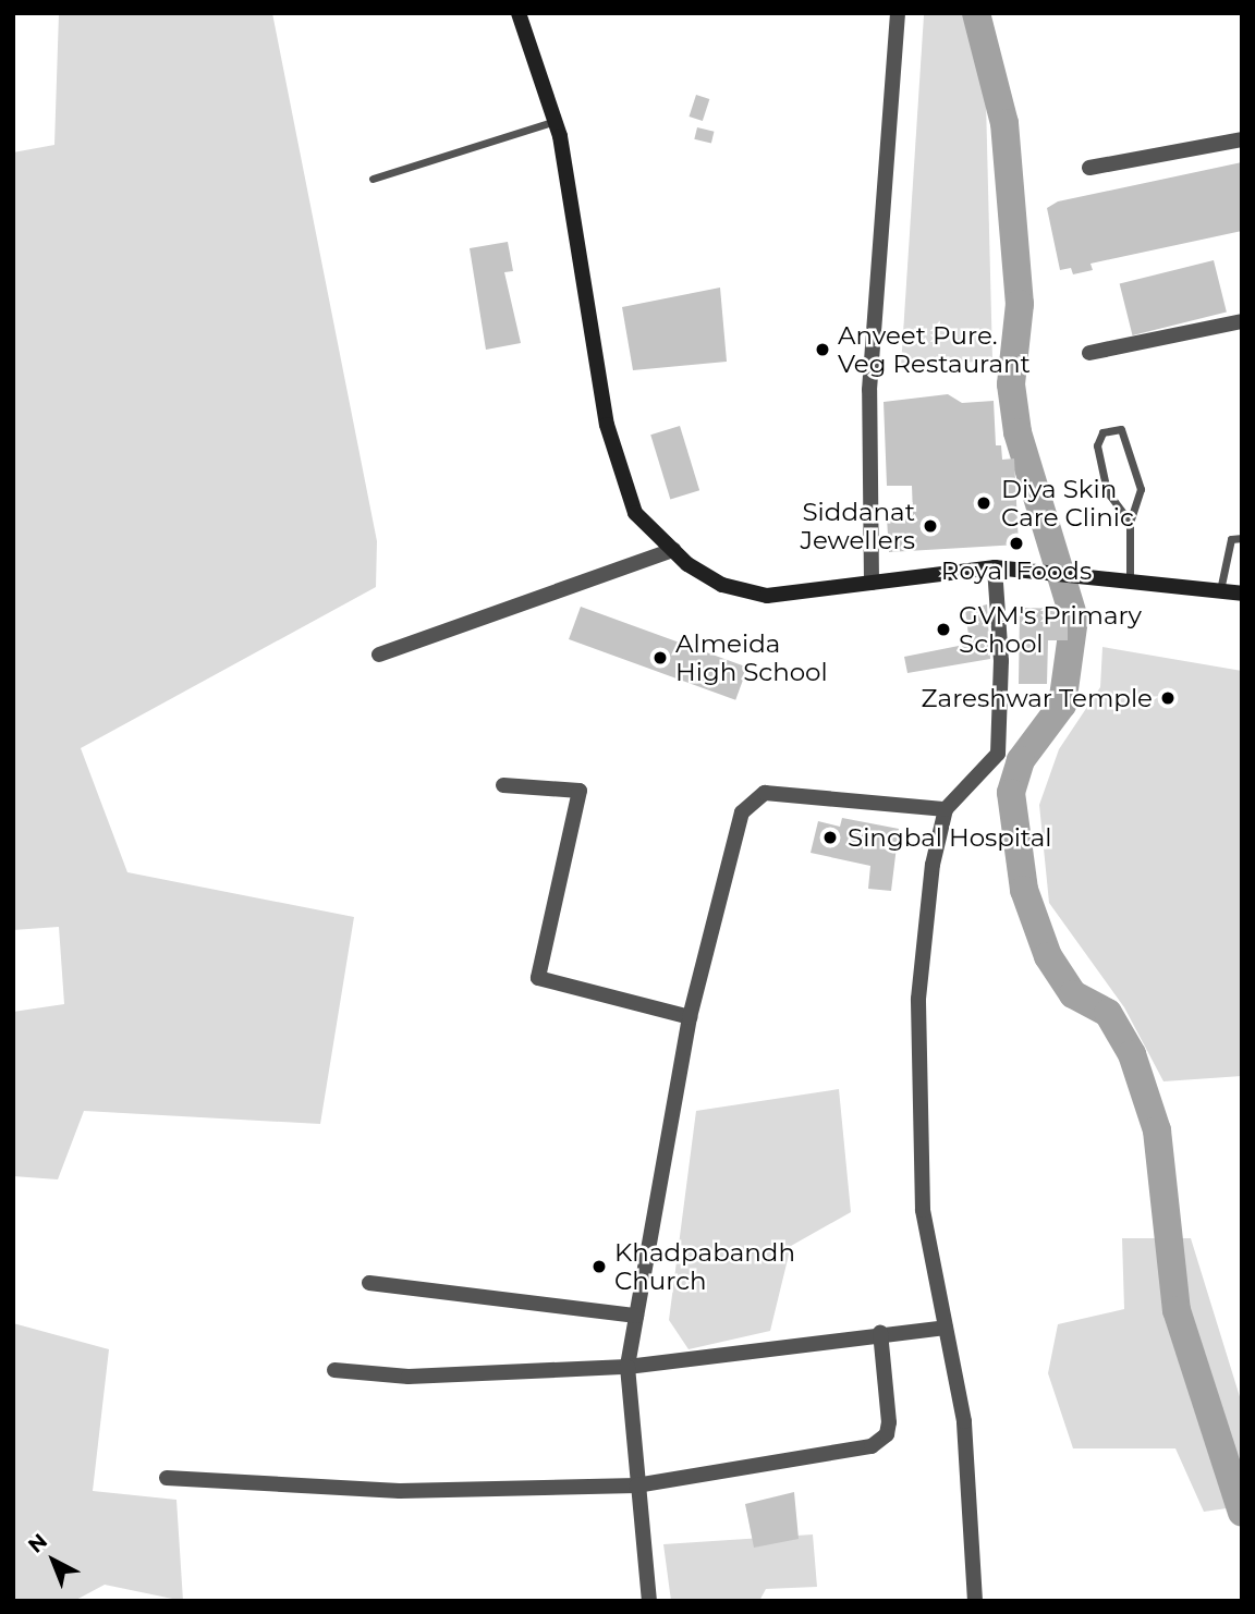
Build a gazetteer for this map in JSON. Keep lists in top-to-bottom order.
{
  "places": [
    "Anveet Pure. Veg Restaurant",
    "Diya Skin Care Clinic",
    "Siddanat Jewellers",
    "Royal Foods",
    "GVM's Primary School",
    "Almeida High School",
    "Zareshwar Temple",
    "Singbal Hospital",
    "Khadpabandh Church"
  ],
  "north": "top left"
}
